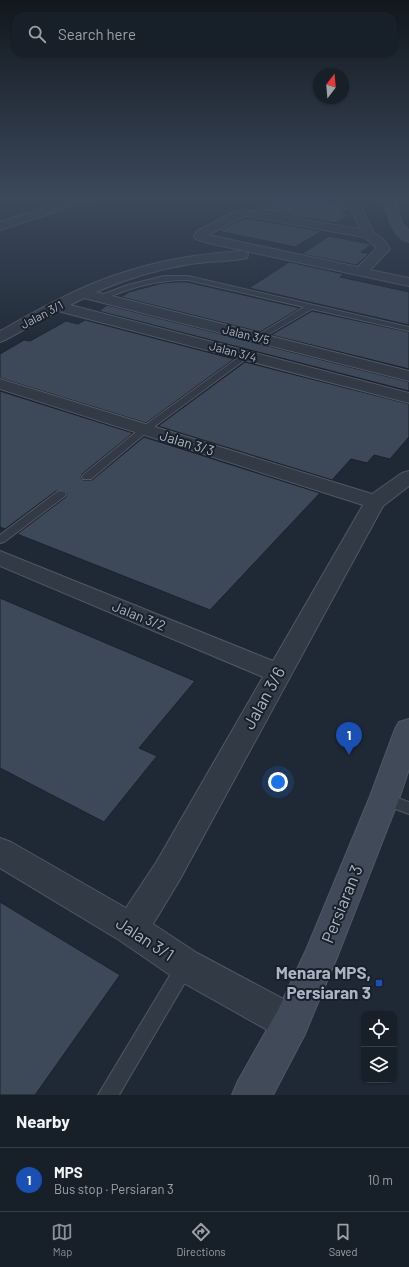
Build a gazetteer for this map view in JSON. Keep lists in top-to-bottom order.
{
  "streets": {
    "street": [
      "Jalan 3/1",
      "Jalan 3/5",
      "Jalan 3/4",
      "Jalan 3/3",
      "Jalan 3/2",
      "Jalan 3/6",
      "Persiaran 3"
    ]
  },
  "crossings": [
    ["Jalan 3/1", "Jalan 3/5"],
    ["Jalan 3/1", "Jalan 3/4"],
    ["Jalan 3/1", "Jalan 3/6"],
    ["Jalan 3/1", "Persiaran 3"],
    ["Jalan 3/3", "Jalan 3/6"],
    ["Jalan 3/2", "Jalan 3/6"]
  ],
  "places": {
    "transit": ["Menara MPS, Persiaran 3"]
  },
  "north": "top",
  "page": {
    "search": "Search here",
    "pins": "1",
    "heading": "Nearby",
    "list": [
      {
        "mark": "1",
        "name": "MPS",
        "note": "Bus stop · Persiaran 3",
        "value": "10 m"
      }
    ],
    "nav": ["Map", "Directions", "Saved"]
  }
}
